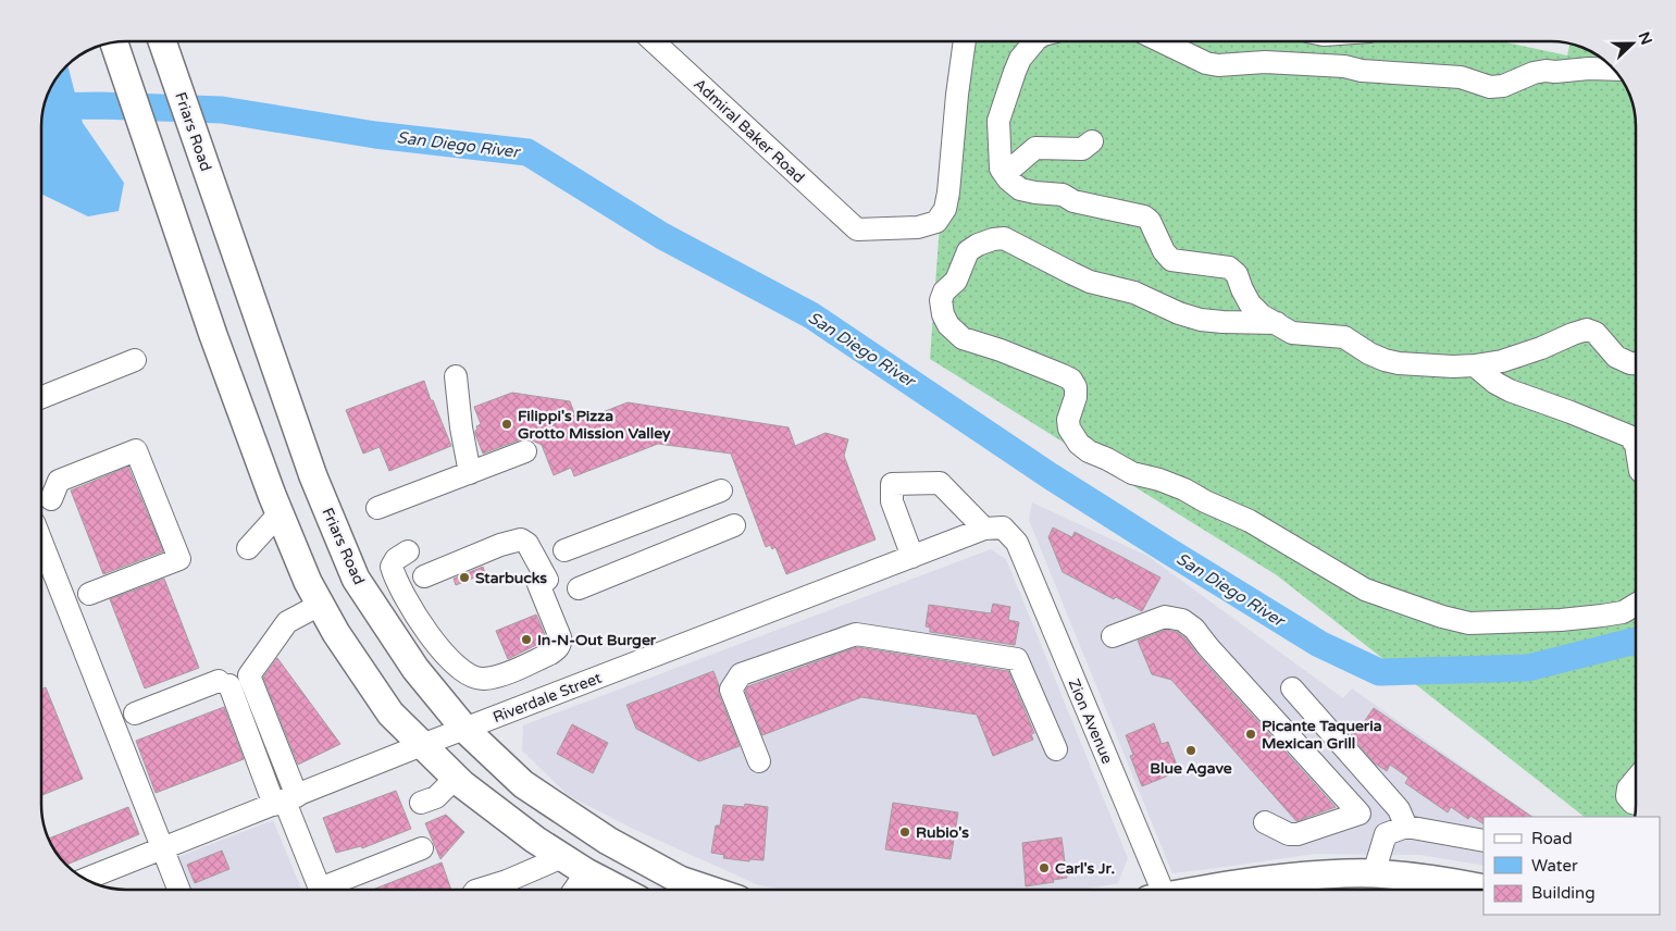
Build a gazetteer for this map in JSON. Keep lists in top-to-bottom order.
{
  "streets": {
    "main road": ["Friars Road"],
    "street": ["Admiral Baker Road", "Riverdale Street", "Zion Avenue"]
  },
  "crossings": [
    ["Friars Road", "Riverdale Street"],
    ["Riverdale Street", "Zion Avenue"]
  ],
  "water": ["San Diego River"],
  "places": [
    "Filippi's Pizza Grotto Mission Valley",
    "Starbucks",
    "In-N-Out Burger",
    "Picante Taqueria Mexican Grill",
    "Blue Agave",
    "Rubio's",
    "Carl's Jr."
  ],
  "legend": ["Road", "Water", "Building"],
  "north": "right"
}
